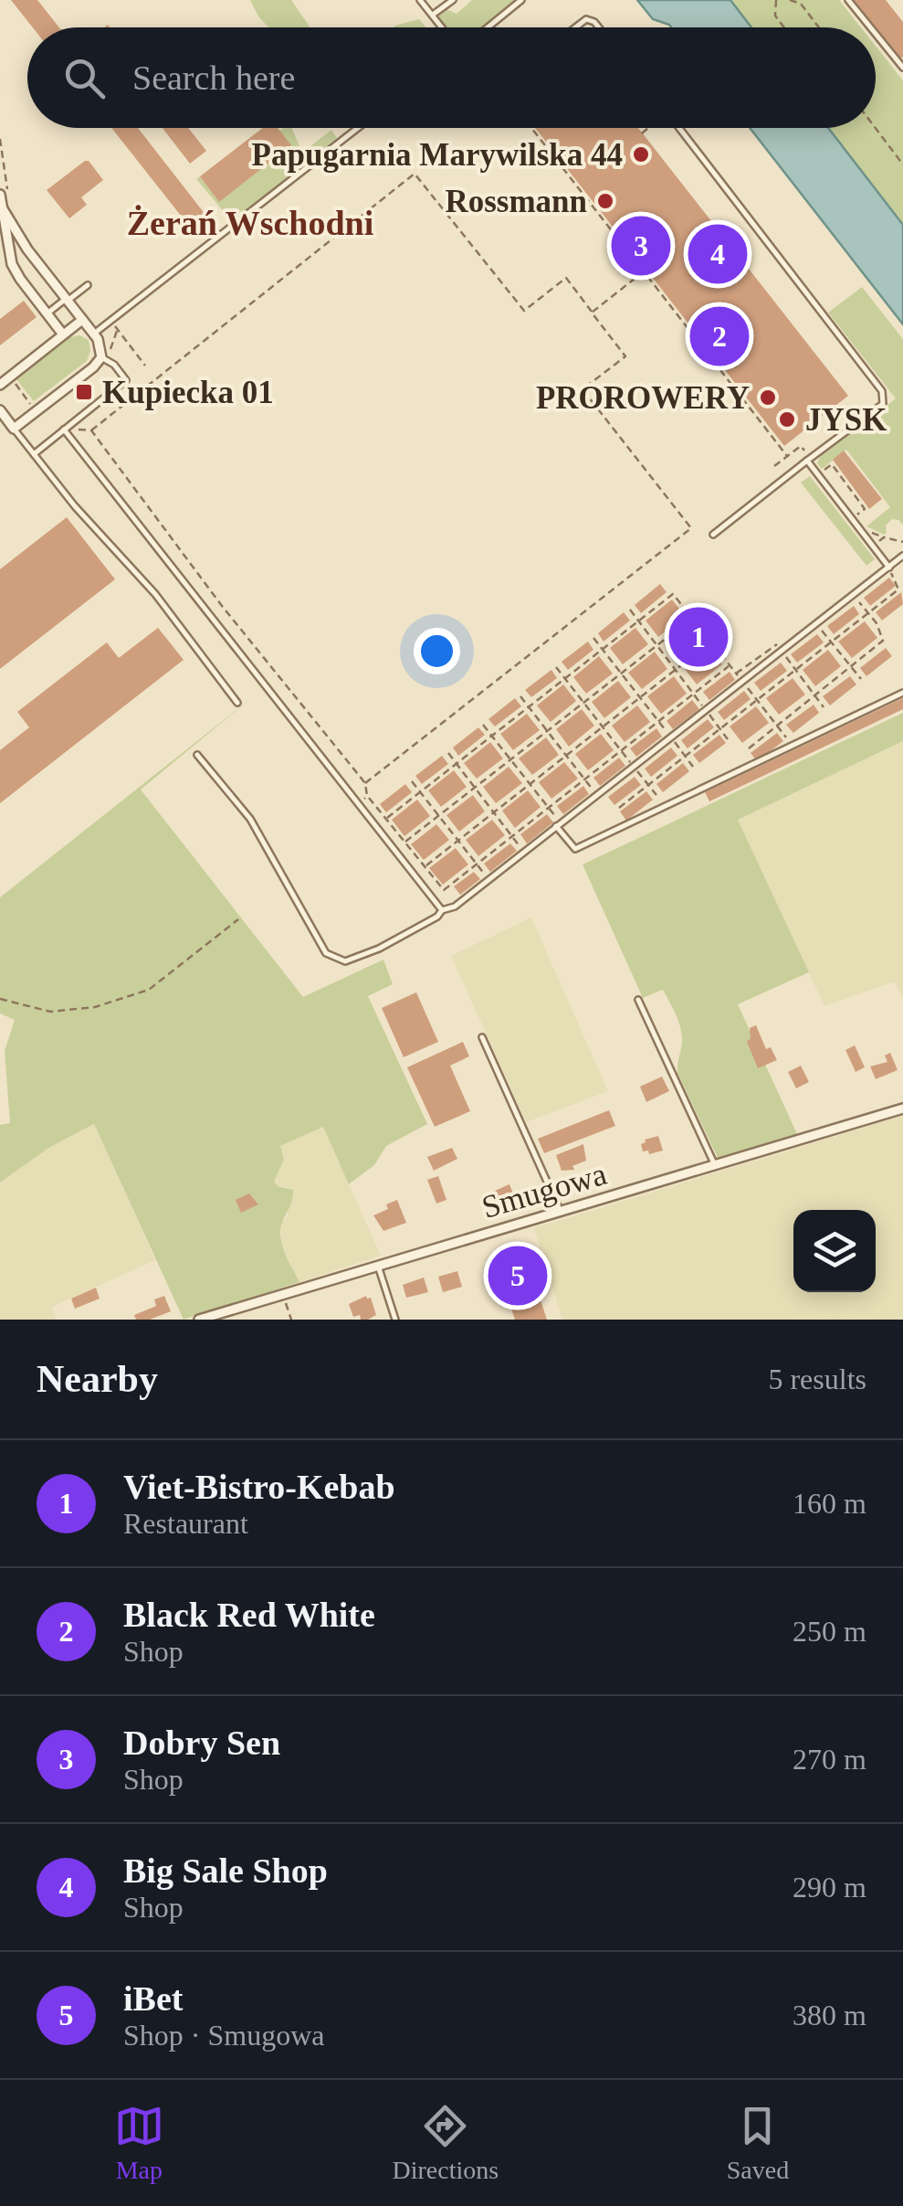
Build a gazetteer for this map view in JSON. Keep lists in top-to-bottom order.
{
  "streets": {
    "street": ["Smugowa"]
  },
  "districts": ["Żerań Wschodni"],
  "places": {
    "other": [
      "Papugarnia Marywilska 44",
      "Rossmann",
      "PROROWERY",
      "JYSK"
    ],
    "transit": ["Kupiecka 01"]
  },
  "page": {
    "search": "Search here",
    "pins": [
      "3",
      "4",
      "2",
      "1",
      "5"
    ],
    "heading": ["Nearby", "5 results"],
    "list": [
      {
        "mark": "1",
        "name": "Viet-Bistro-Kebab",
        "note": "Restaurant",
        "value": "160 m"
      },
      {
        "mark": "2",
        "name": "Black Red White",
        "note": "Shop",
        "value": "250 m"
      },
      {
        "mark": "3",
        "name": "Dobry Sen",
        "note": "Shop",
        "value": "270 m"
      },
      {
        "mark": "4",
        "name": "Big Sale Shop",
        "note": "Shop",
        "value": "290 m"
      },
      {
        "mark": "5",
        "name": "iBet",
        "note": "Shop · Smugowa",
        "value": "380 m"
      }
    ],
    "nav": ["Map", "Directions", "Saved"]
  }
}
